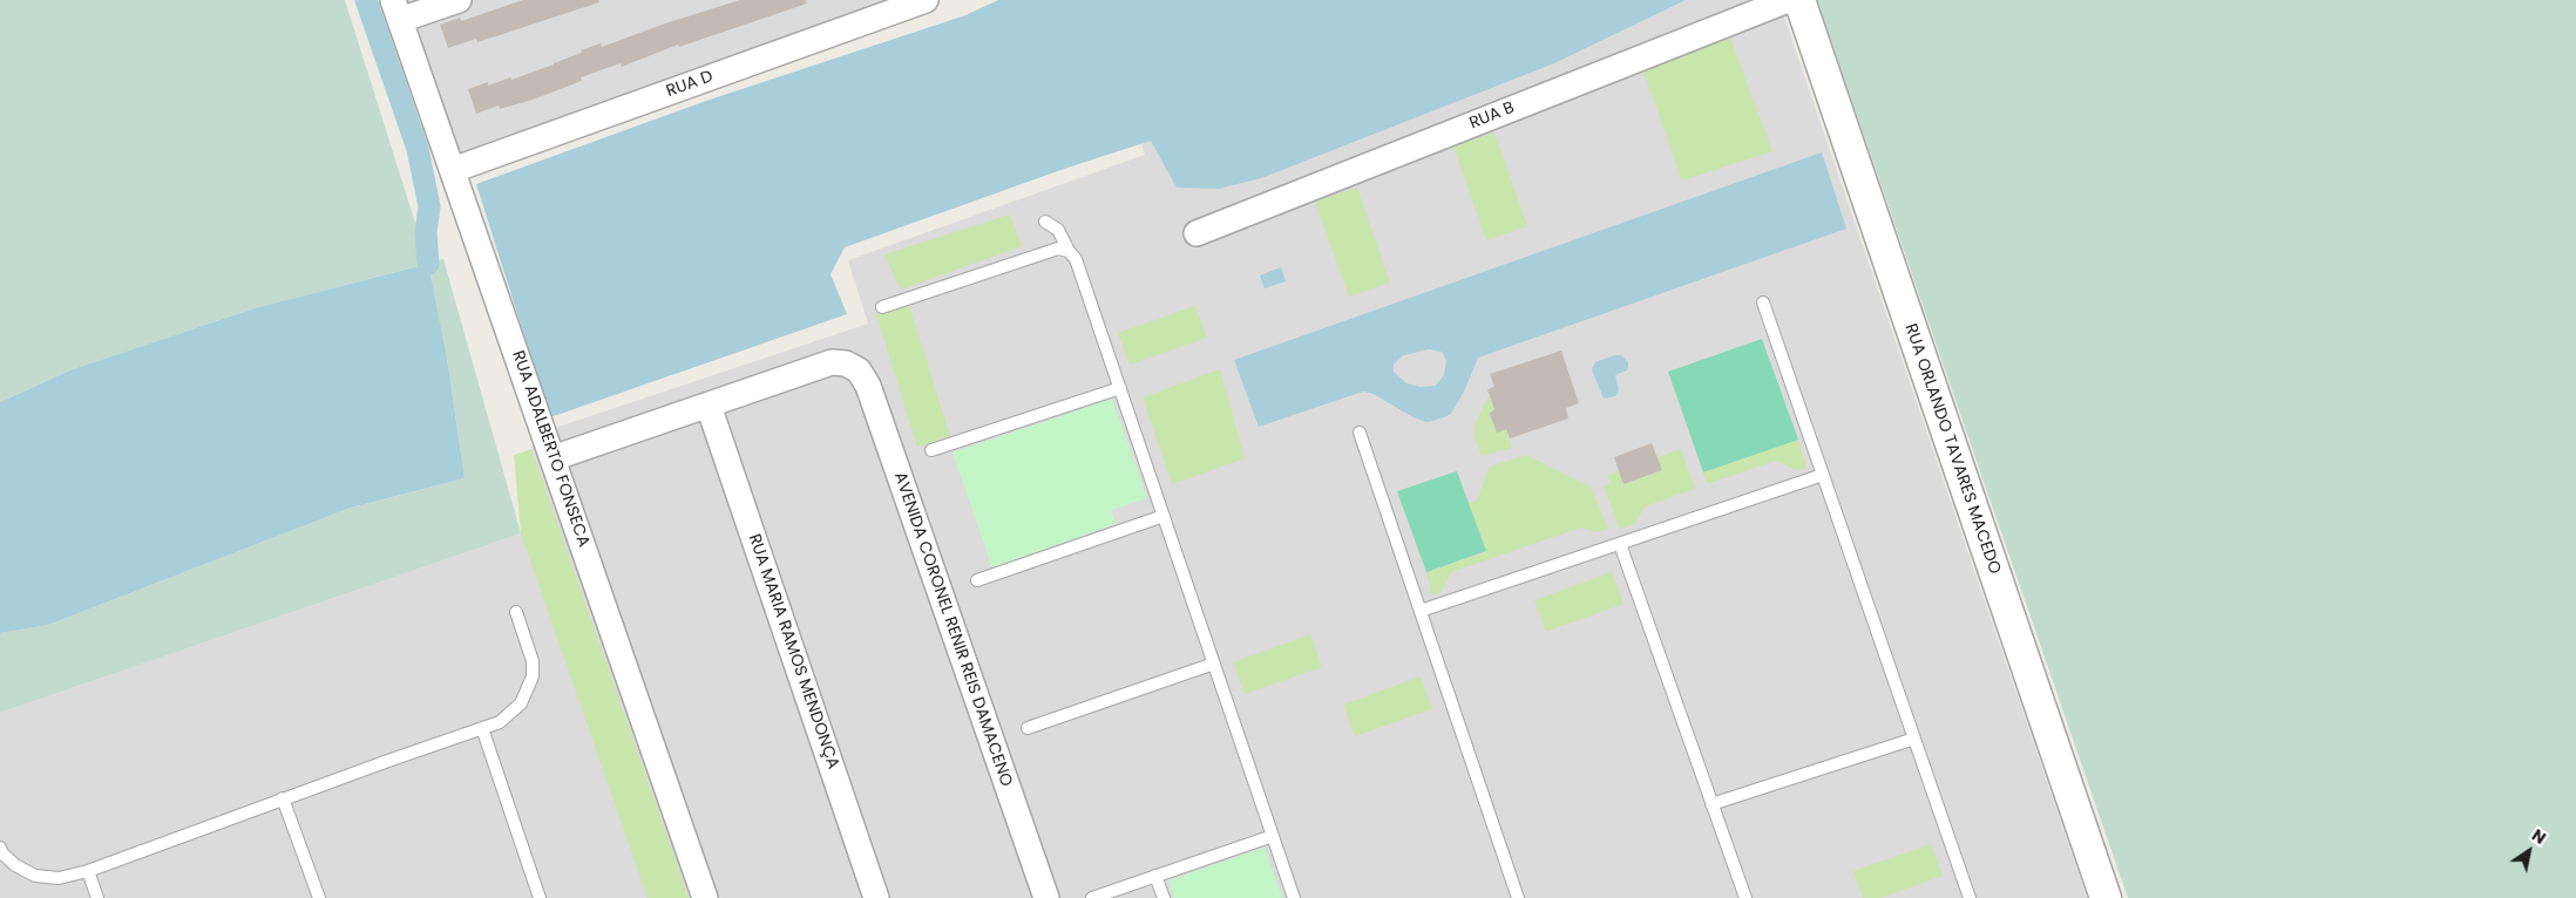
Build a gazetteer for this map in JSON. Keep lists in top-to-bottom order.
{
  "streets": {
    "street": [
      "RUA D",
      "RUA B",
      "RUA ADALBERTO FONSECA",
      "RUA ORLANDO TAVARES MACEDO",
      "AVENIDA CORONEL RENIR REIS DAMACENO",
      "RUA MARIA RAMOS MENDONÇA"
    ]
  },
  "crossings": [
    ["RUA D", "RUA ADALBERTO FONSECA"],
    ["AVENIDA CORONEL RENIR REIS DAMACENO", "RUA MARIA RAMOS MENDONÇA"]
  ],
  "north": "top right"
}
